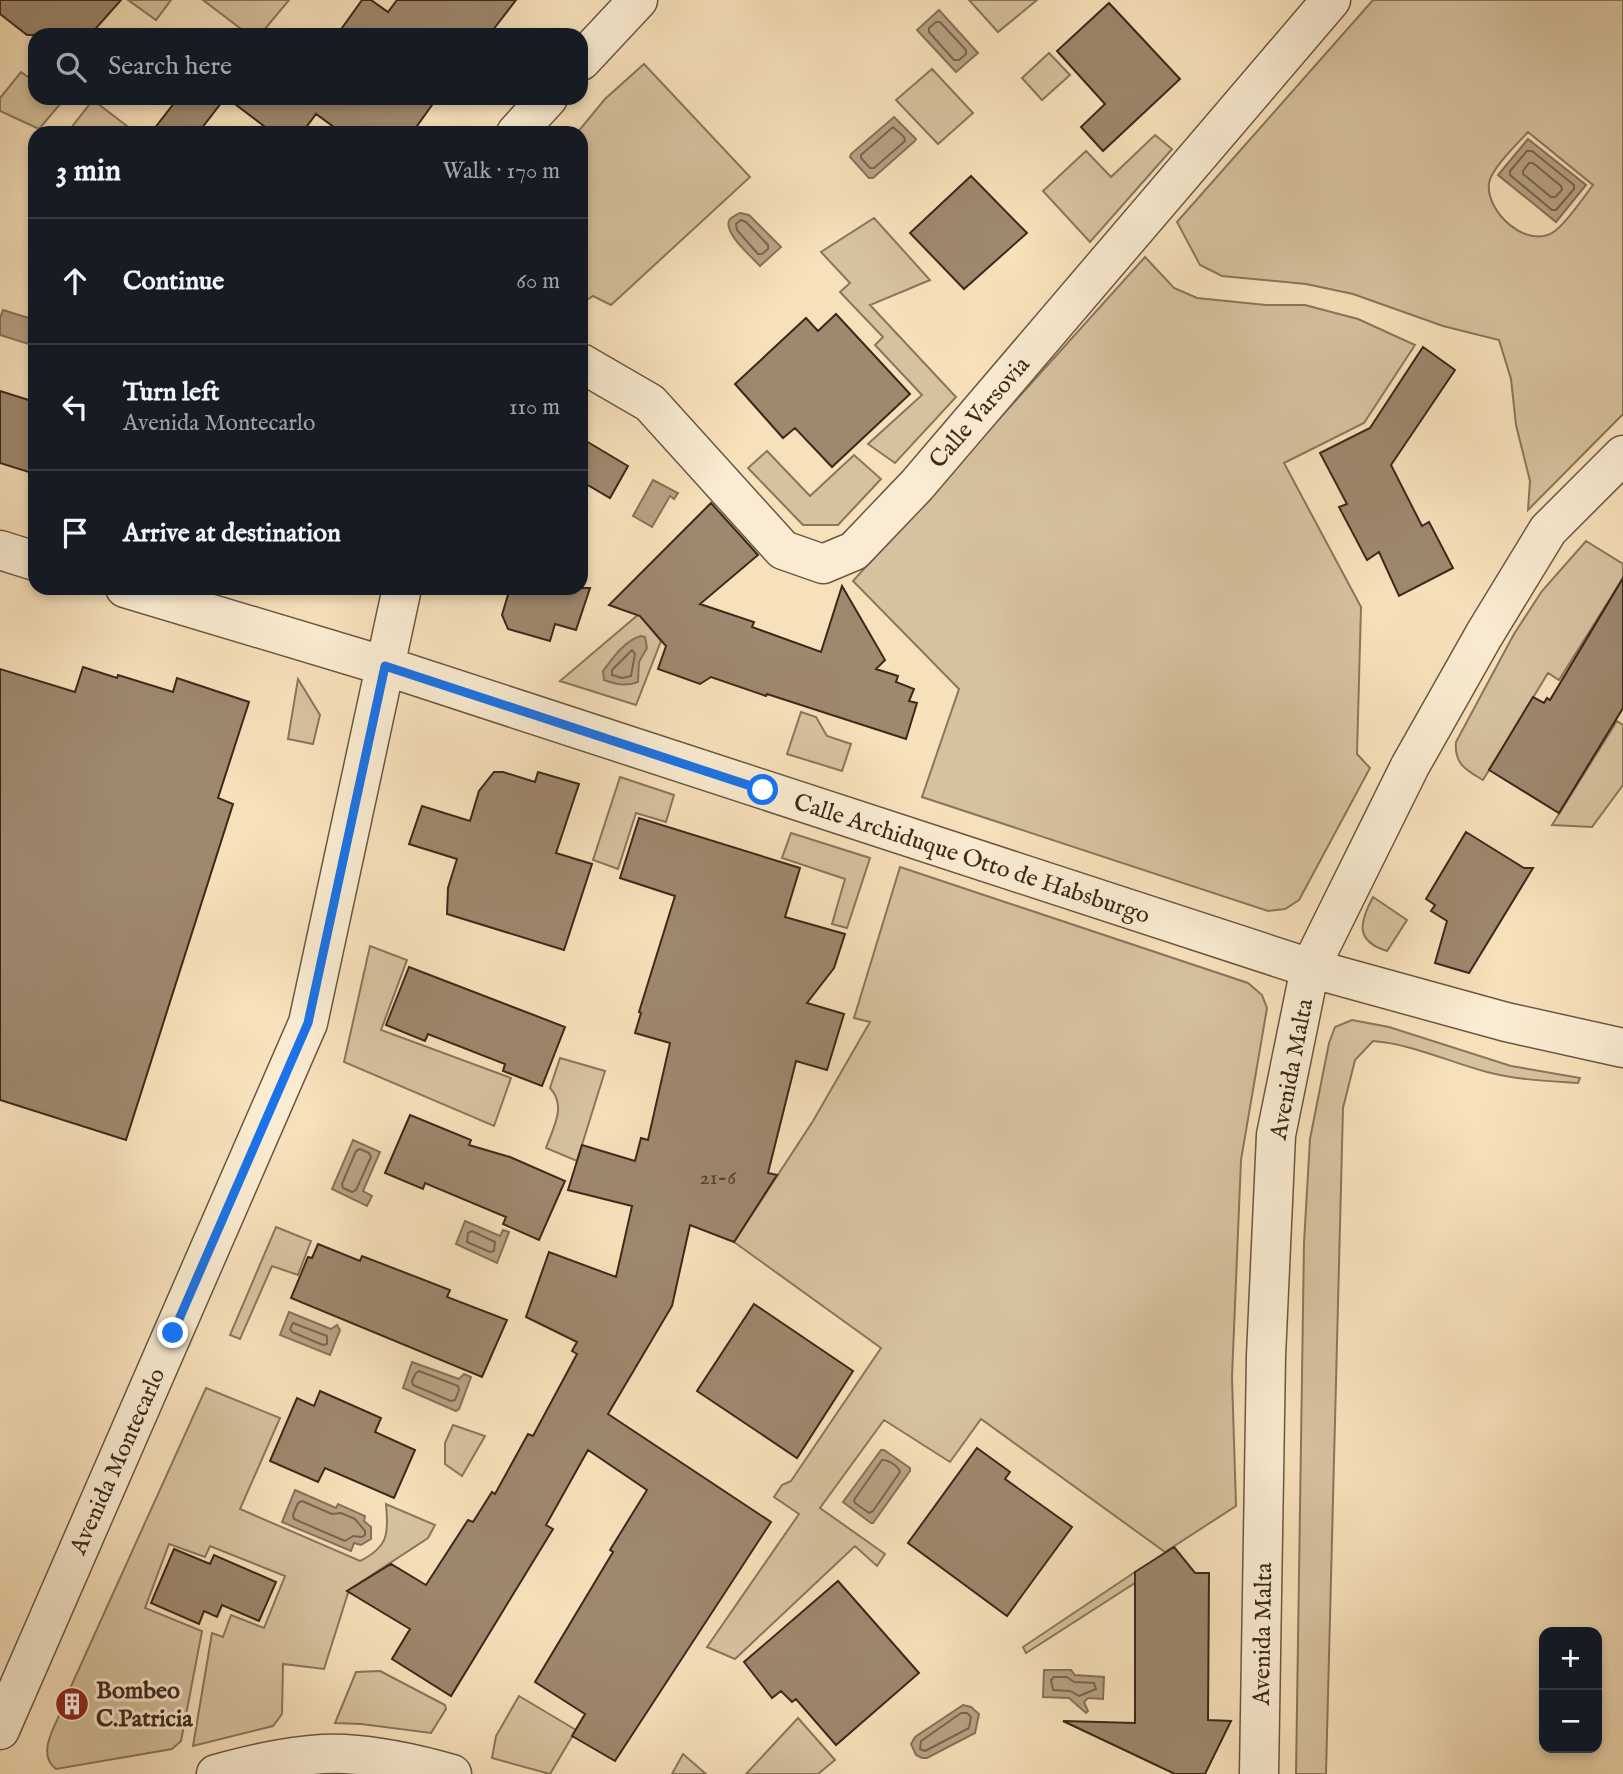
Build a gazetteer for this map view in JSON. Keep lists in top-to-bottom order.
{
  "streets": {
    "street": [
      "Calle Varsovia",
      "Calle Archiduque Otto de Habsburgo",
      "Avenida Malta",
      "Avenida Montecarlo"
    ]
  },
  "crossings": [
    ["Calle Archiduque Otto de Habsburgo", "Avenida Malta"],
    ["Calle Archiduque Otto de Habsburgo", "Avenida Montecarlo"]
  ],
  "places": {
    "building": ["Bombeo C.Patricia"]
  },
  "house_numbers": ["21-6"],
  "page": {
    "search": "Search here",
    "heading": ["3 min", "Walk · 170 m"],
    "list": [
      ["Continue", "60 m"],
      ["Turn left", "Avenida Montecarlo", "110 m"],
      "Arrive at destination"
    ],
    "map_buttons": ["+", "−"]
  }
}
